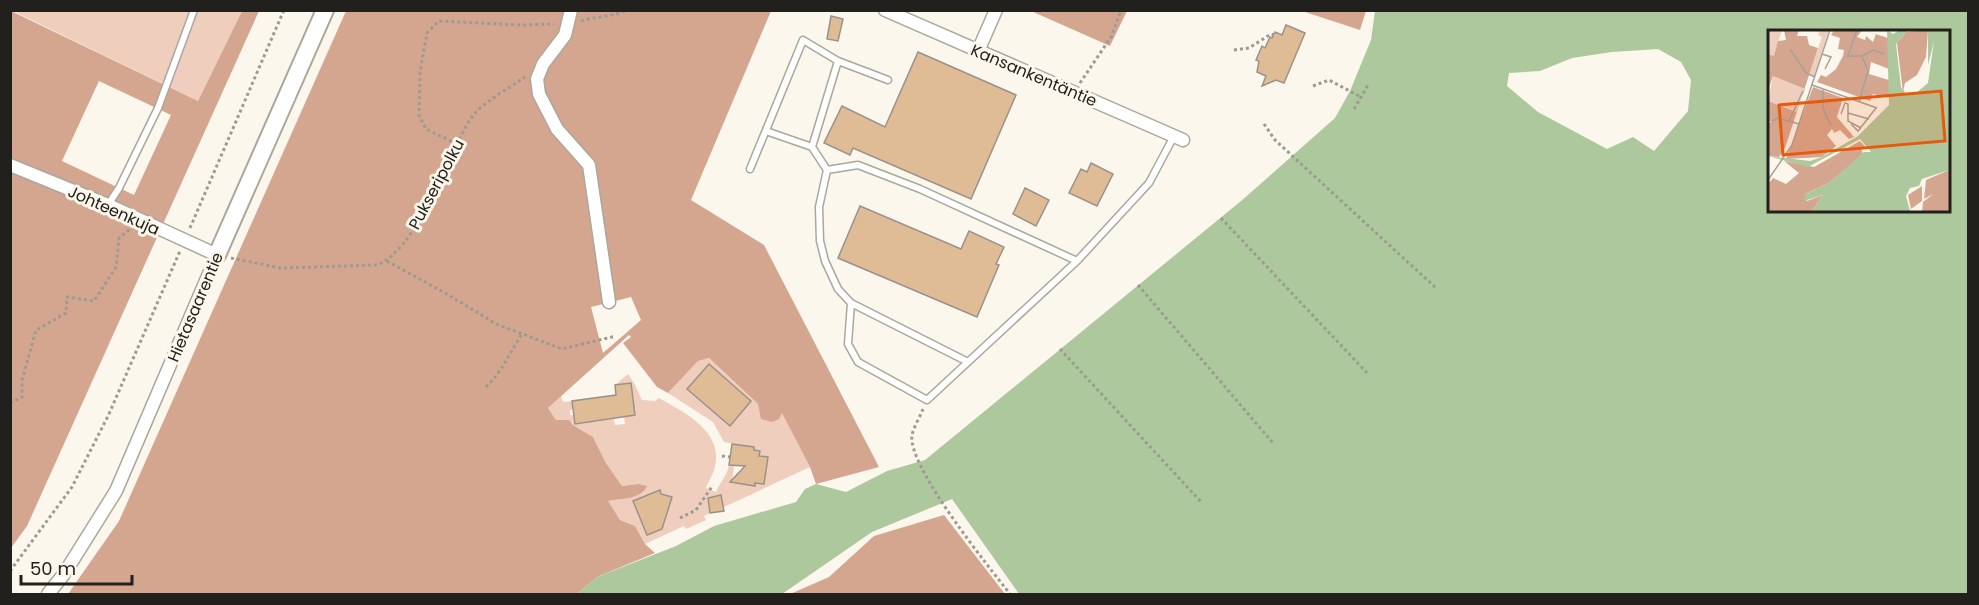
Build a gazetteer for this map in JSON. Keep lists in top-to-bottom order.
{
  "streets": {
    "street": ["Kansankentäntie", "Johteenkuja", "Hietasaarentie"],
    "path": ["Pukseripolku"]
  },
  "crossings": [
    ["Johteenkuja", "Hietasaarentie"]
  ],
  "scale_bar": "50 m"
}
